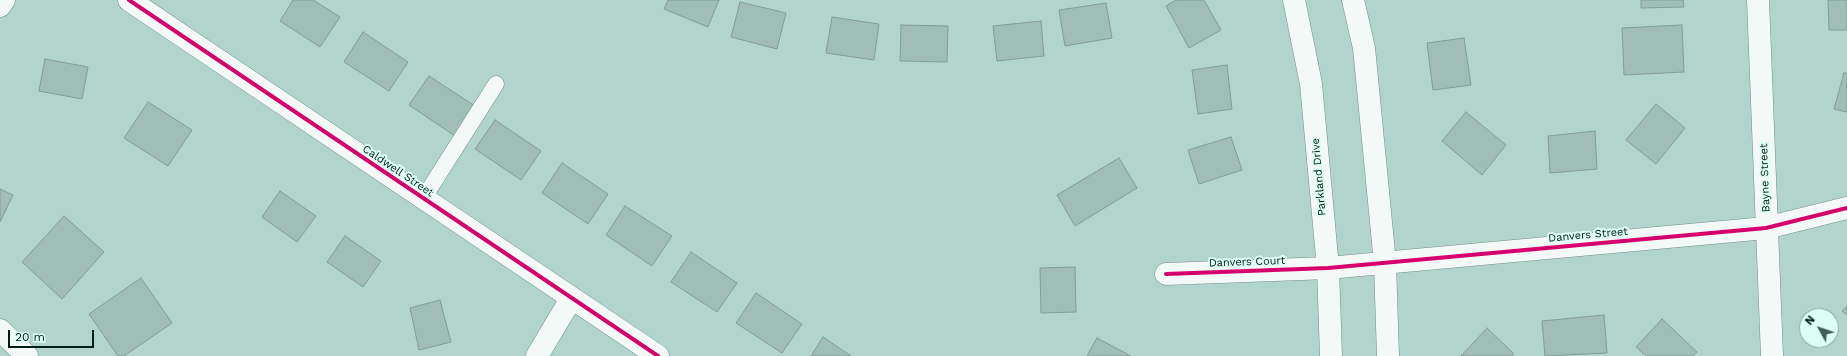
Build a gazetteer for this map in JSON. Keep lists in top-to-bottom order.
{
  "streets": {
    "street": [
      "Caldwell Street",
      "Parkland Drive",
      "Bayne Street",
      "Danvers Street",
      "Danvers Court"
    ]
  },
  "crossings": [
    ["Parkland Drive", "Danvers Street"],
    ["Parkland Drive", "Danvers Court"],
    ["Bayne Street", "Danvers Street"],
    ["Danvers Street", "Danvers Court"]
  ],
  "scale_bar": "20 m",
  "north": "top left"
}
